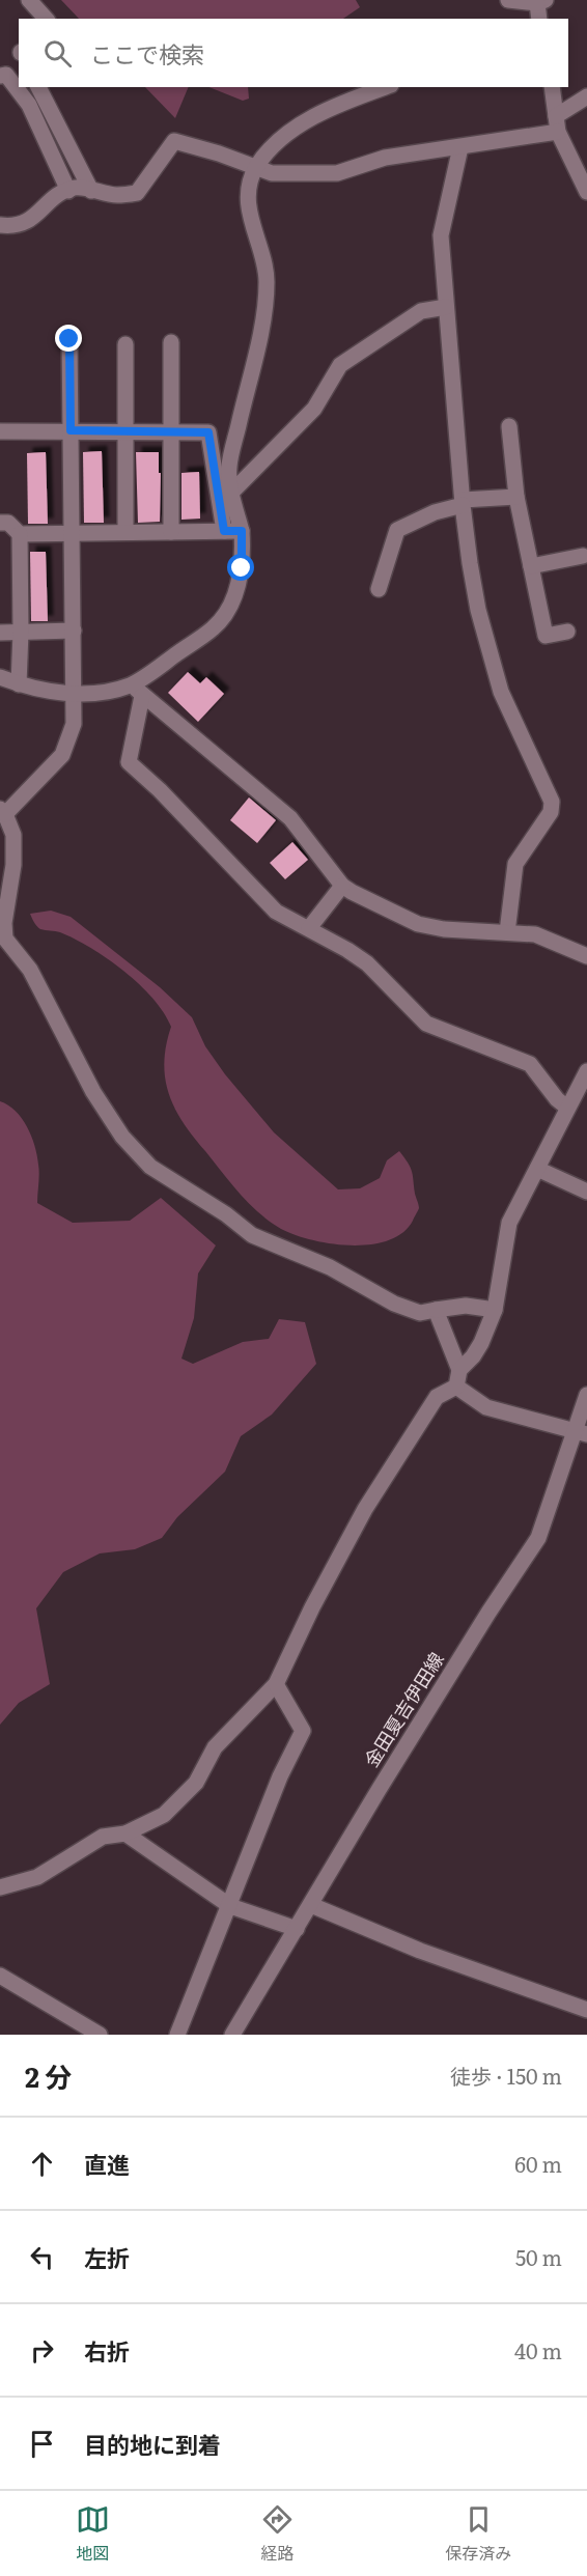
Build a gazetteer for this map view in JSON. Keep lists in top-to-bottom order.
{
  "streets": {
    "street": ["金田夏吉伊田線"]
  },
  "page": {
    "search": "ここで検索",
    "heading": ["2 分", "徒歩 · 150 m"],
    "list": [
      ["直進", "60 m"],
      ["左折", "50 m"],
      ["右折", "40 m"],
      "目的地に到着"
    ],
    "nav": ["地図", "経路", "保存済み"]
  }
}
